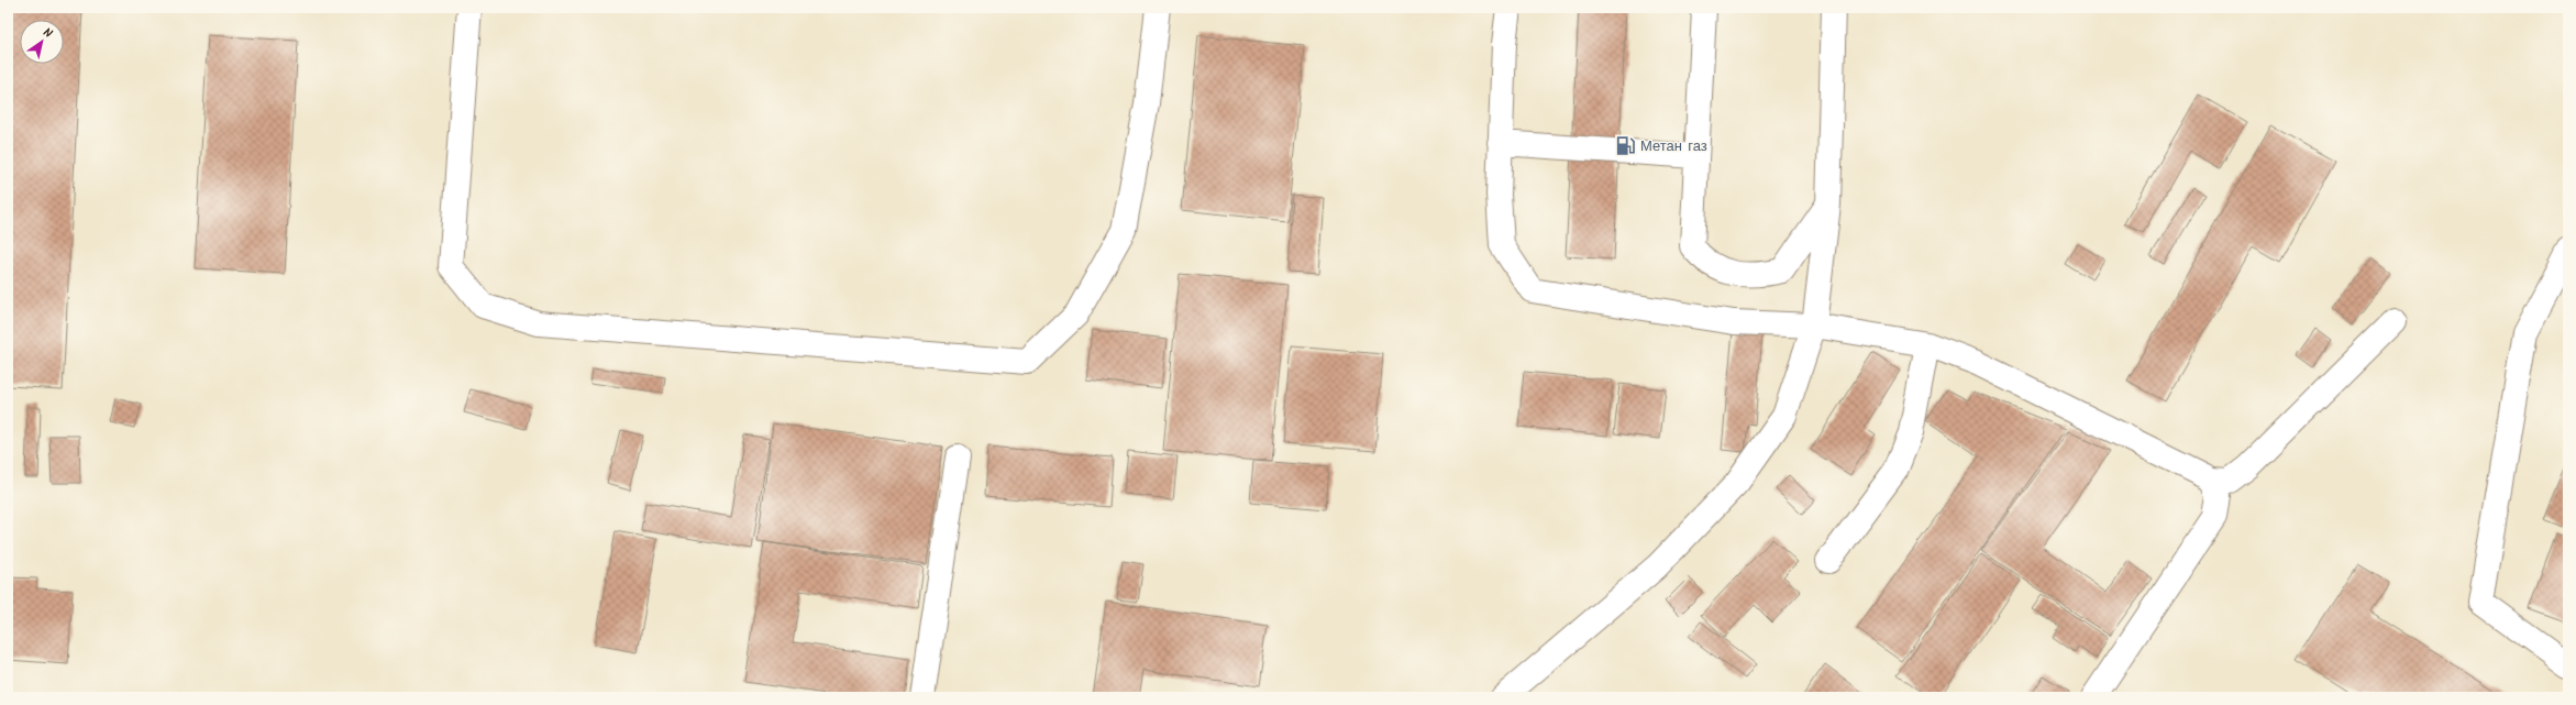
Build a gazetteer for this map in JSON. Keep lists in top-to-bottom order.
{
  "places": {
    "fuel station": ["Метан газ"]
  },
  "north": "top right"
}
